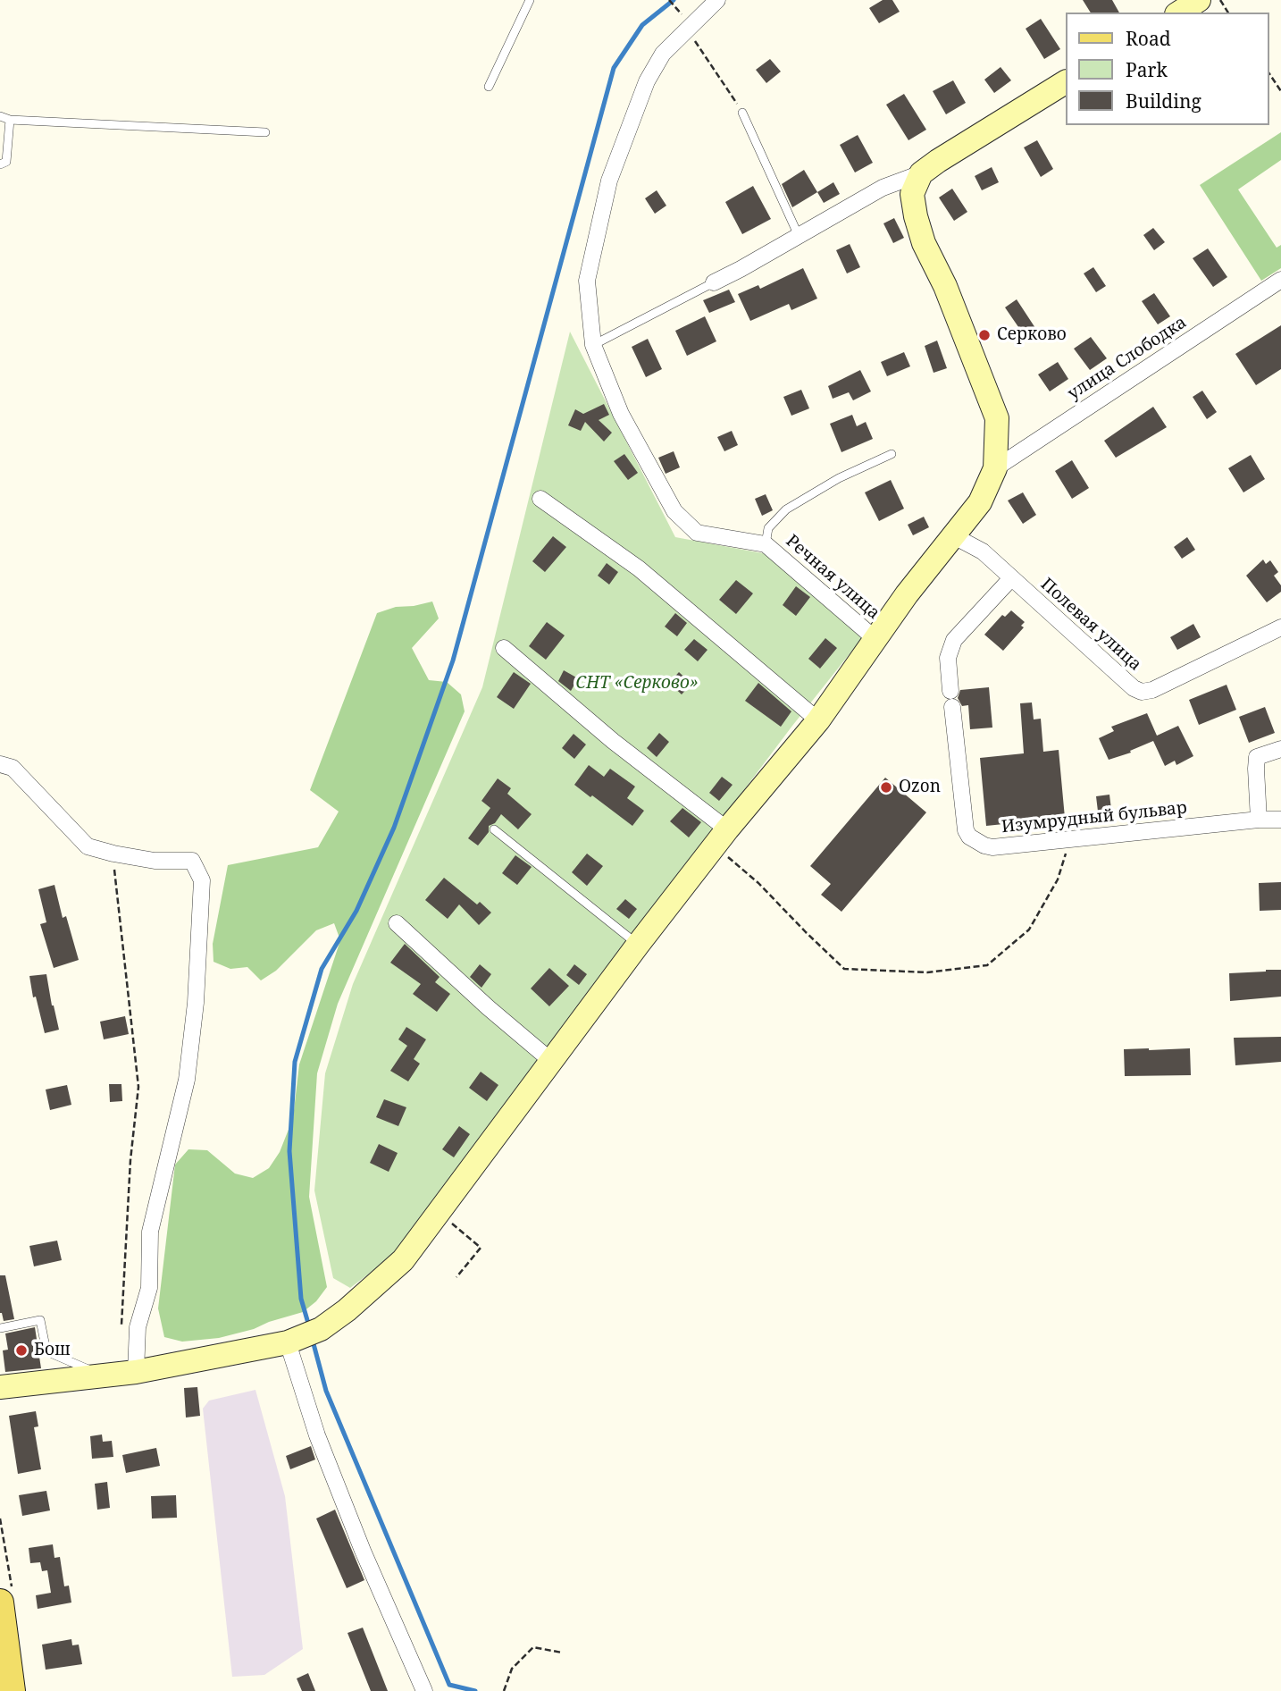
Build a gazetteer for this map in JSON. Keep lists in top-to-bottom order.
{
  "streets": {
    "street": [
      "улица Слободка",
      "Речная улица",
      "Полевая улица",
      "Изумрудный бульвар"
    ]
  },
  "crossings": [
    ["Полевая улица", "Изумрудный бульвар"]
  ],
  "parks": ["СНТ «Серково»"],
  "places": ["Серково", "Ozon", "Бош"],
  "legend": ["Road", "Park", "Building"]
}
